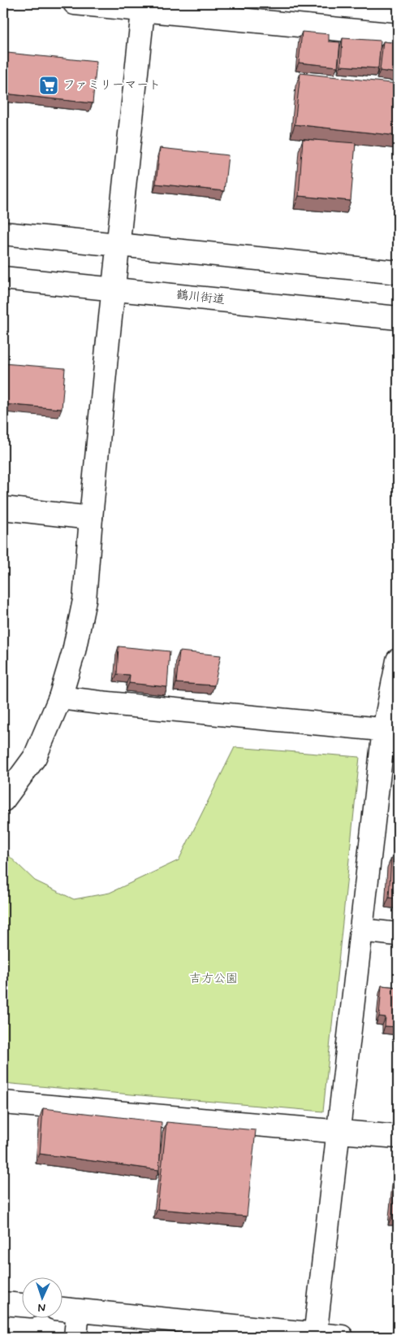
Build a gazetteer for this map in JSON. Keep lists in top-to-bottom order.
{
  "streets": {
    "street": ["鶴川街道"]
  },
  "parks": ["吉方公園"],
  "places": {
    "supermarket": ["ファミリーマート"]
  },
  "north": "bottom"
}
